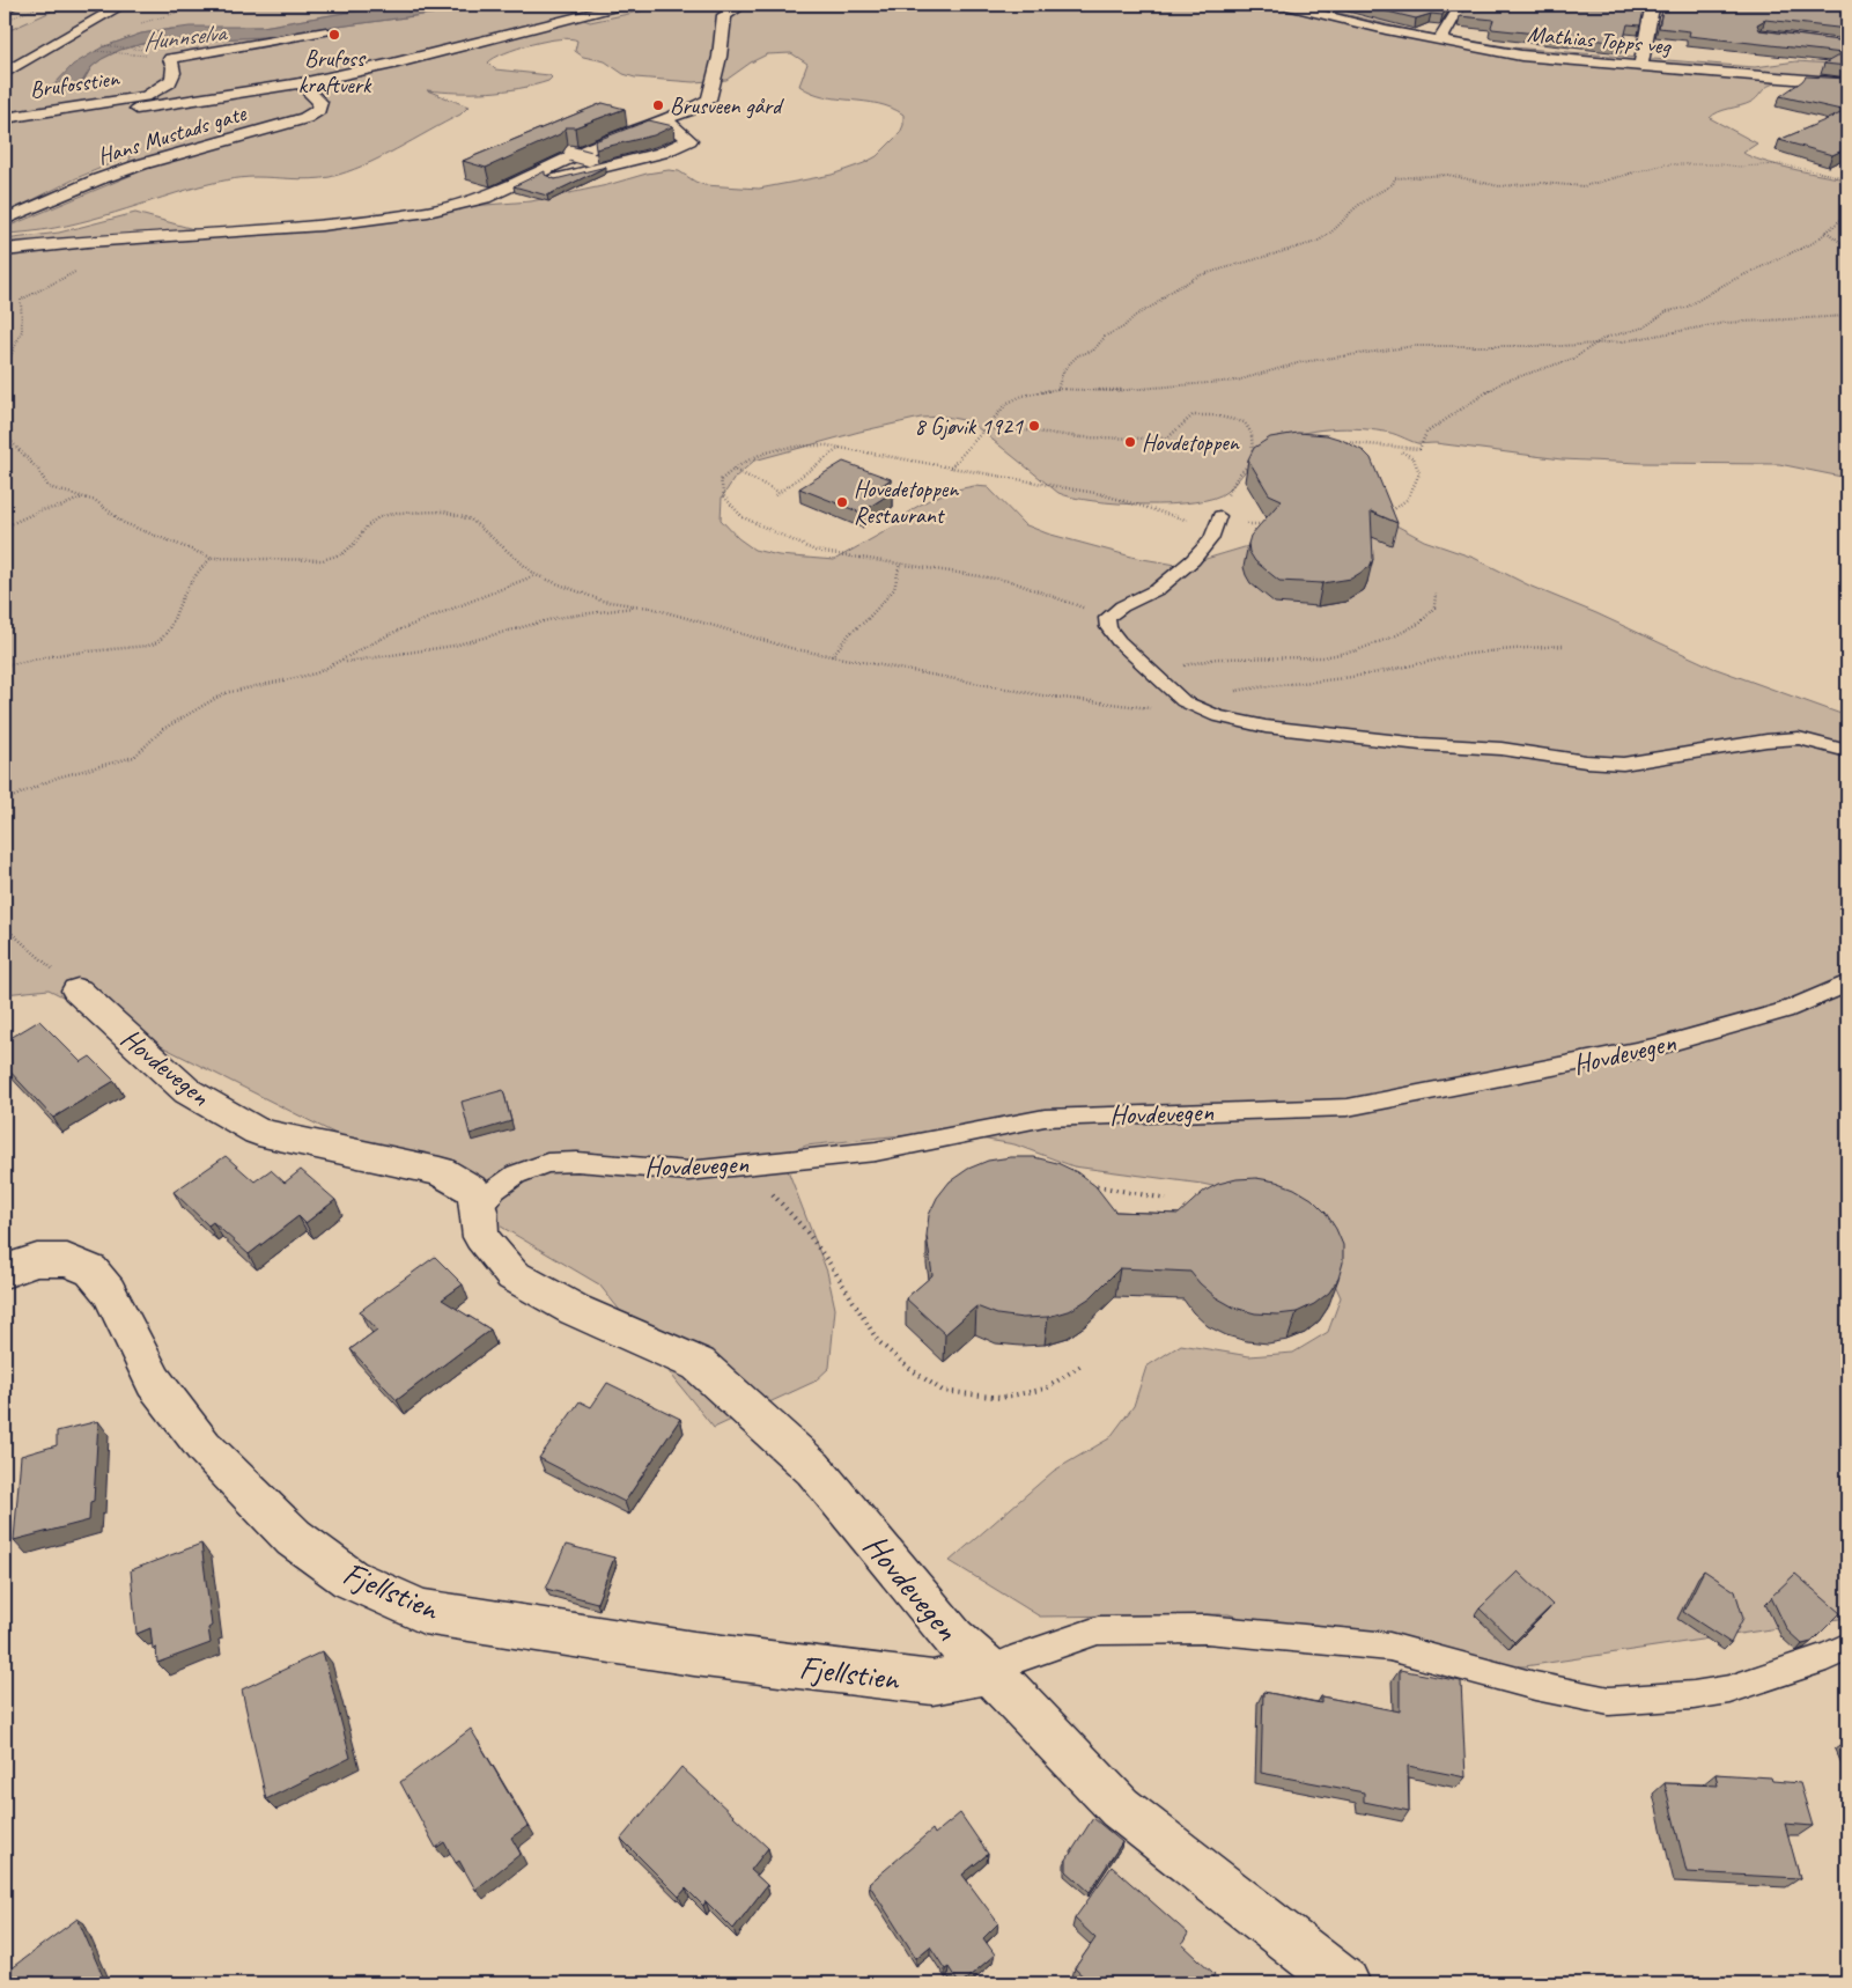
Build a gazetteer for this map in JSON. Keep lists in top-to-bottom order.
{
  "streets": {
    "main road": [
      "Mathias Topps veg",
      "Brufosstien",
      "Hans Mustads gate",
      "Hovdevegen",
      "Fjellstien"
    ]
  },
  "crossings": [
    ["Hovdevegen", "Fjellstien"]
  ],
  "water": ["Hunnselva"],
  "places": [
    "Brufoss kraftverk",
    "Brusveen gård",
    "8 Gjøvik 1921",
    "Hovdetoppen",
    "Hovedetoppen Restaurant"
  ]
}
